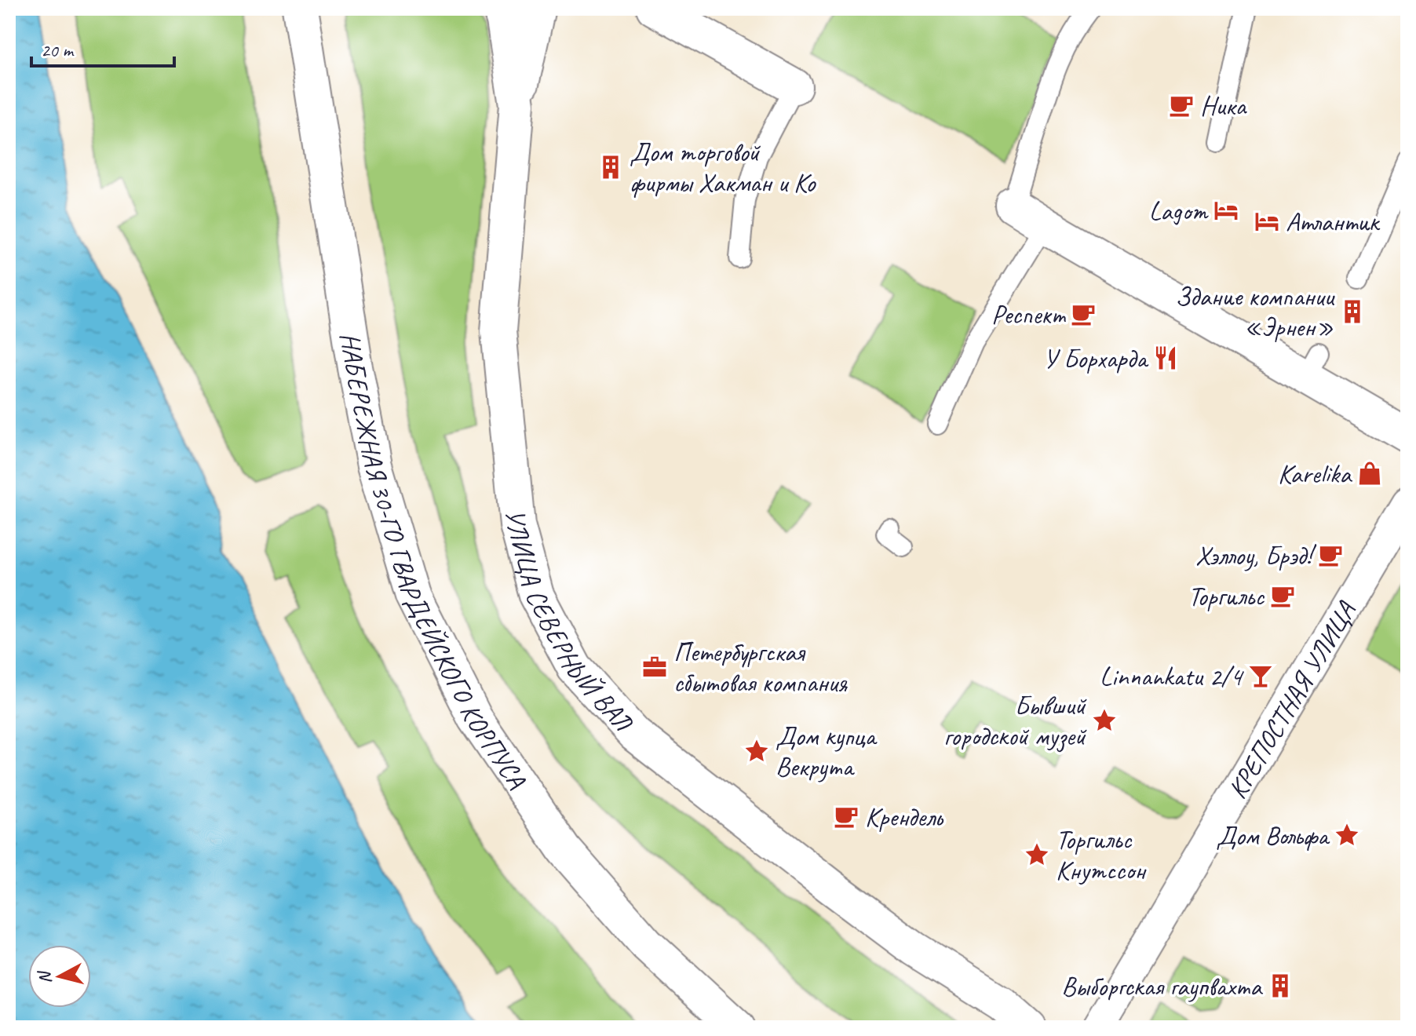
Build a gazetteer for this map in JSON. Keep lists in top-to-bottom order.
{
  "streets": {
    "street": ["НАБЕРЕЖНАЯ 30-ГО ГВАРДЕЙСКОГО КОРПУСА", "УЛИЦА СЕВЕРНЫЙ ВАЛ", "КРЕПОСТНАЯ УЛИЦА"]
  },
  "places": {
    "cafe": [
      "Ника",
      "Респект",
      "Хэллоу, Брэд!",
      "Торгильс",
      "Крендель"
    ],
    "building": ["Дом торговой фирмы Хакман и Ко", "Здание компании «Эрнен»", "Выборгская гаупвахта"],
    "hotel": ["Lagom", "Атлантик"],
    "restaurant": ["У Борхарда"],
    "shop": ["Karelika"],
    "office": ["Петербургская сбытовая компания"],
    "bar": ["Linnankatu 2/4"],
    "place": [
      "Бывший городской музей",
      "Дом купца Векрута",
      "Дом Вольфа",
      "Торгильс Кнутссон"
    ]
  },
  "scale_bar": "20 m",
  "north": "left"
}
